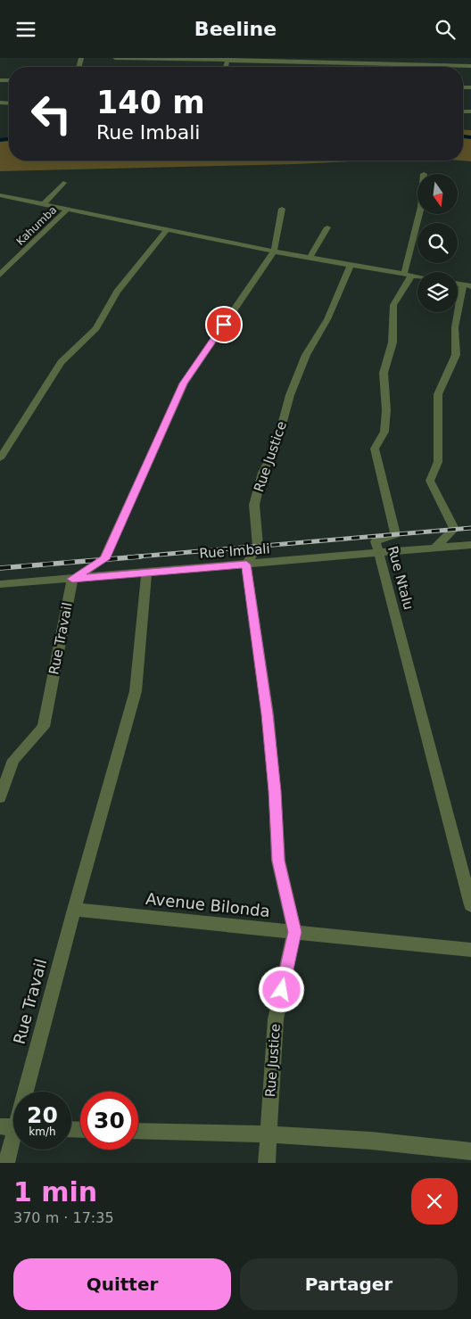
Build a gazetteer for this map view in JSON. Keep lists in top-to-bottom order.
{
  "streets": {
    "street": [
      "Kahumba",
      "Rue Justice",
      "Rue Imbali",
      "Rue Ntalu",
      "Rue Travail",
      "Avenue Bilonda"
    ]
  },
  "crossings": [
    ["Rue Justice", "Rue Imbali"],
    ["Rue Justice", "Avenue Bilonda"],
    ["Rue Imbali", "Rue Ntalu"],
    ["Rue Imbali", "Rue Travail"],
    ["Rue Travail", "Avenue Bilonda"]
  ],
  "north": "bottom",
  "page": {
    "header": "Beeline",
    "turn": ["140 m", "Rue Imbali"],
    "speed": "20 km/h",
    "limit": "30",
    "heading": ["1 min", "370 m · 17:35"],
    "buttons": ["Quitter", "Partager"]
  }
}
